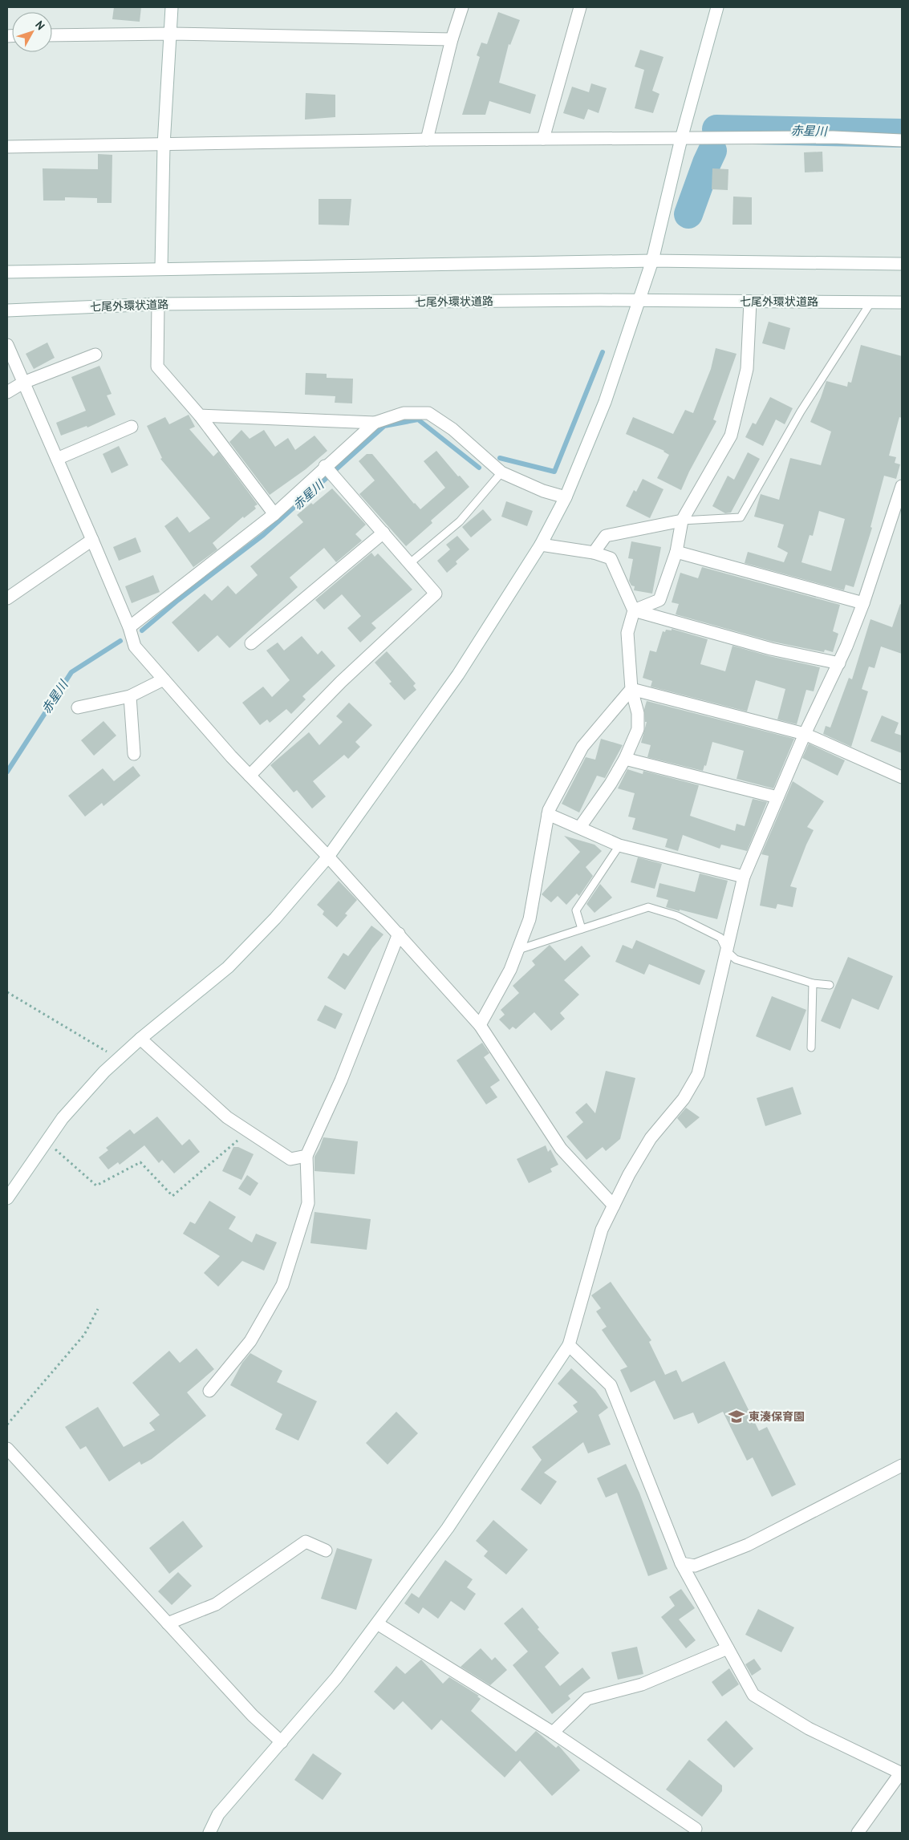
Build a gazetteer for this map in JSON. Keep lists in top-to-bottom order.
{
  "streets": {
    "street": ["七尾外環状道路"]
  },
  "water": ["赤星川"],
  "places": {
    "school or university": ["東湊保育園"]
  },
  "north": "top right"
}
